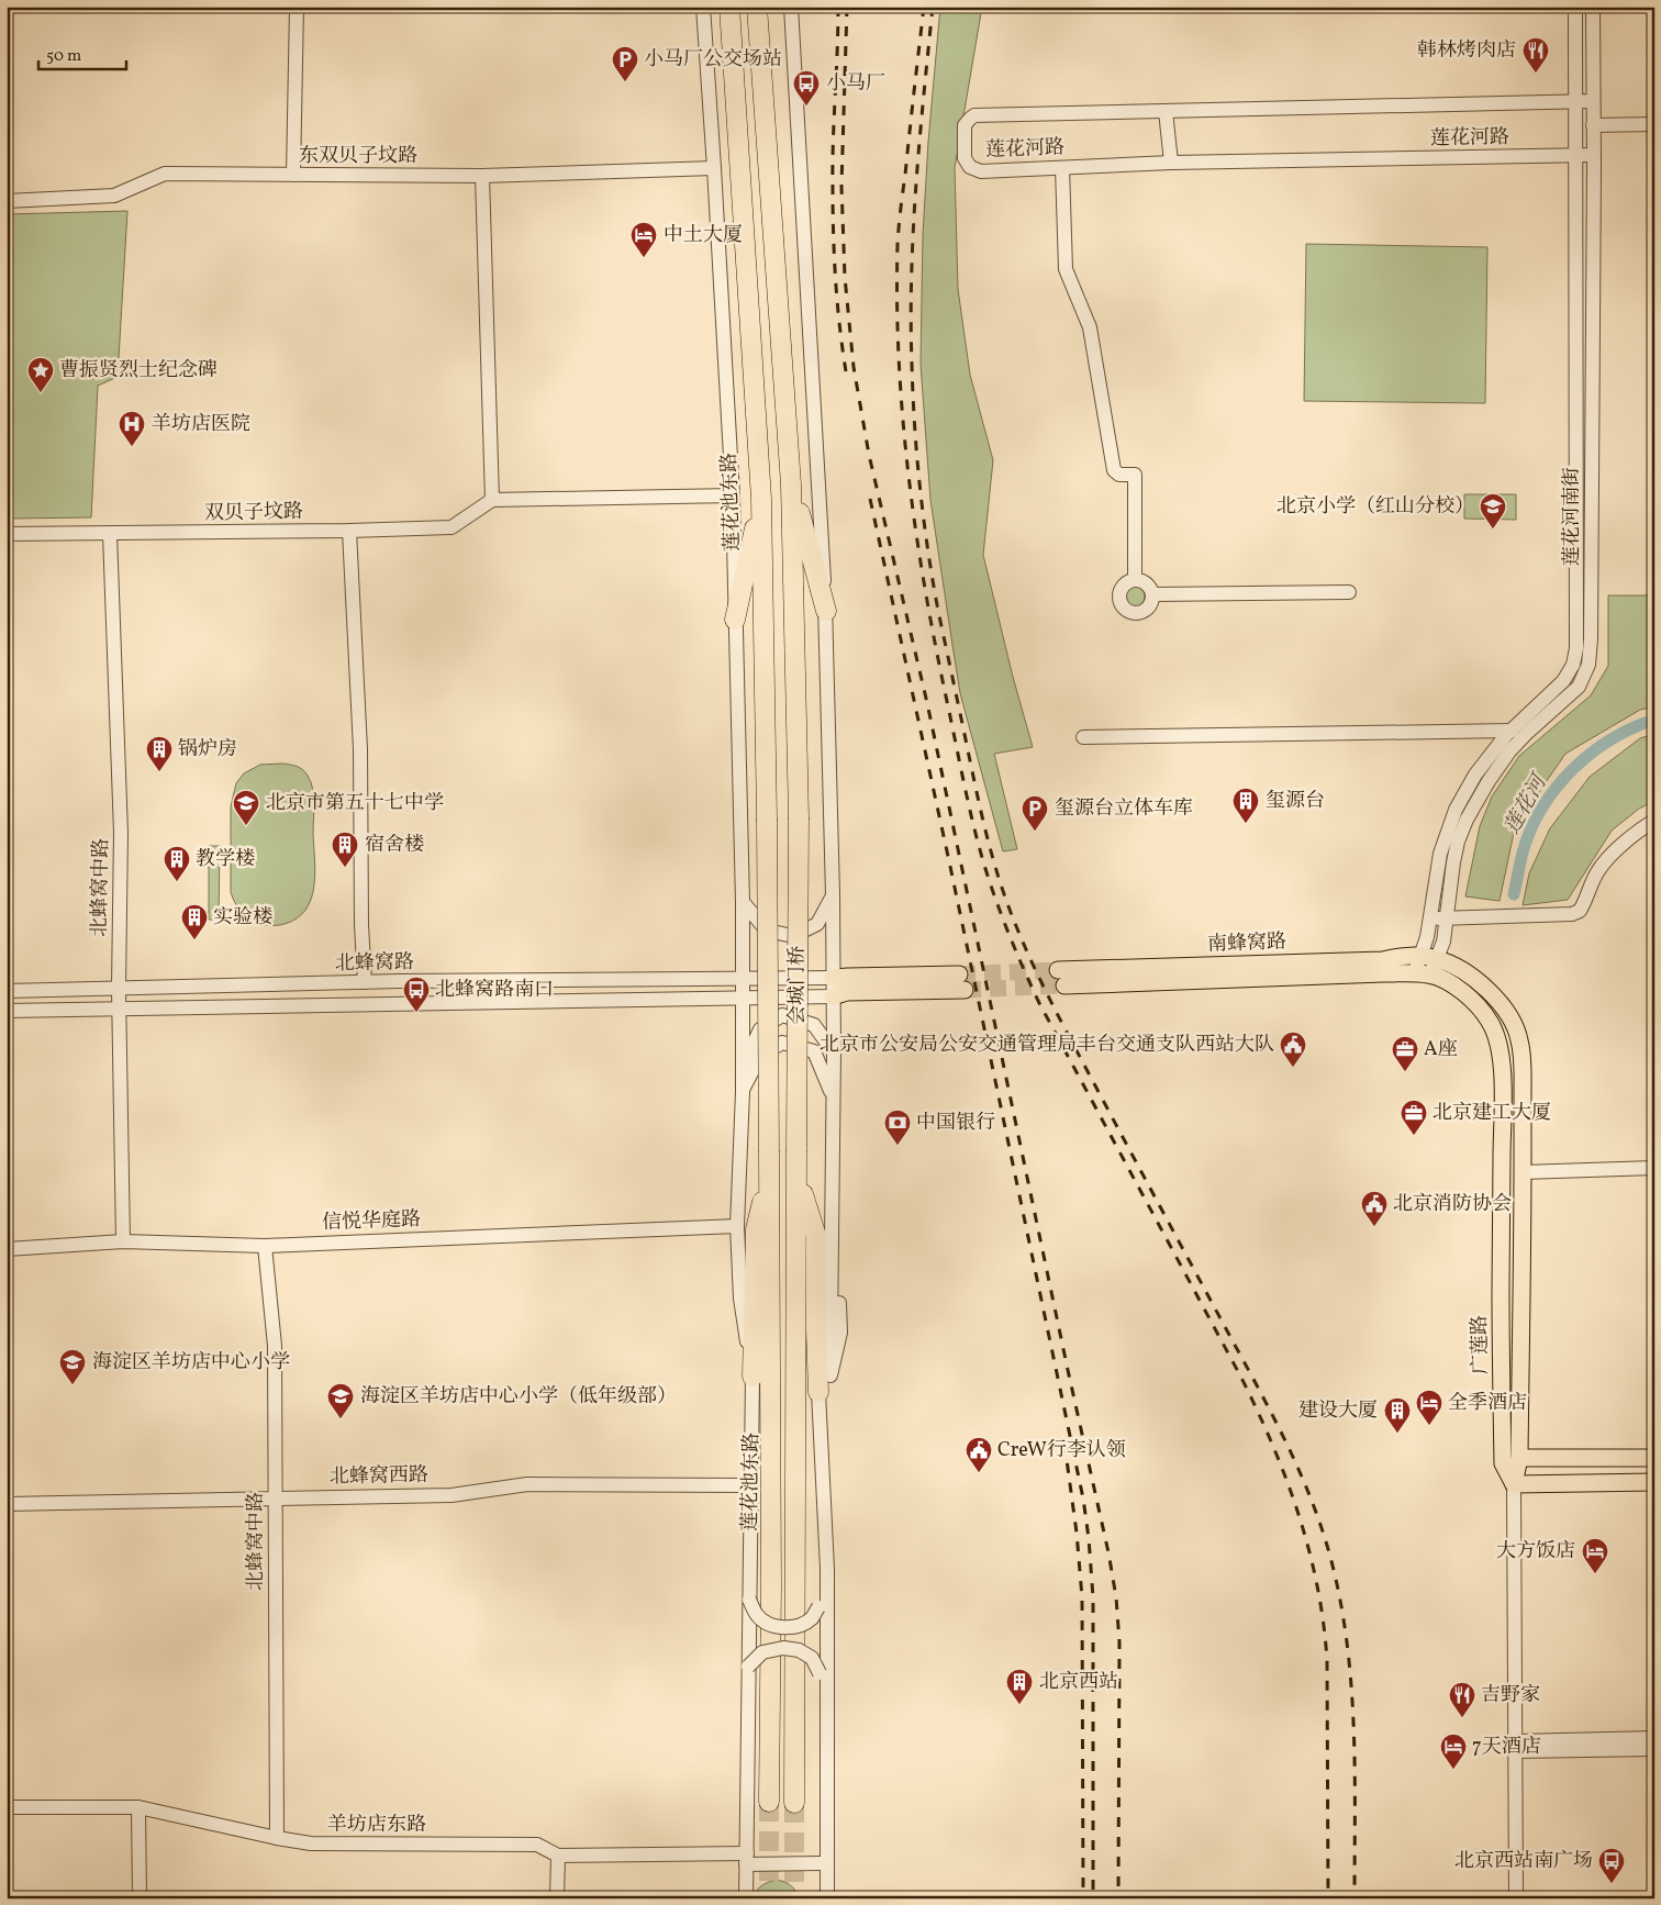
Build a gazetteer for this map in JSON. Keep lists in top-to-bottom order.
{
  "streets": {
    "highway": ["莲花池东路", "会城门桥"],
    "main road": ["南蜂窝路", "广莲路"],
    "street": [
      "莲花河路",
      "东双贝子坟路",
      "双贝子坟路",
      "莲花河南街",
      "北蜂窝中路",
      "北蜂窝路",
      "信悦华庭路",
      "北蜂窝西路",
      "羊坊店东路"
    ]
  },
  "crossings": [
    ["莲花河路", "莲花河南街"],
    ["东双贝子坟路", "莲花池东路"],
    ["莲花池东路", "北蜂窝路"],
    ["莲花池东路", "会城门桥"],
    ["莲花池东路", "信悦华庭路"],
    ["莲花池东路", "北蜂窝西路"],
    ["莲花池东路", "羊坊店东路"],
    ["双贝子坟路", "北蜂窝中路"],
    ["莲花河南街", "南蜂窝路"],
    ["莲花河南街", "广莲路"],
    ["北蜂窝中路", "北蜂窝路"],
    ["北蜂窝中路", "信悦华庭路"],
    ["北蜂窝中路", "北蜂窝西路"],
    ["北蜂窝中路", "羊坊店东路"],
    ["南蜂窝路", "广莲路"]
  ],
  "water": ["莲花河"],
  "places": {
    "restaurant": ["韩林烤肉店", "吉野家"],
    "parking": ["小马厂公交场站", "玺源台立体车库"],
    "bus stop": ["小马厂", "北蜂窝路南口", "北京西站南广场"],
    "hotel": [
      "中土大厦",
      "全季酒店",
      "大方饭店",
      "7天酒店"
    ],
    "place": ["曹振贤烈士纪念碑"],
    "hospital": ["羊坊店医院"],
    "school or university": [
      "北京小学（红山分校）",
      "北京市第五十七中学",
      "海淀区羊坊店中心小学",
      "海淀区羊坊店中心小学（低年级部）"
    ],
    "building": [
      "锅炉房",
      "玺源台",
      "宿舍楼",
      "教学楼",
      "实验楼",
      "建设大厦",
      "北京西站"
    ],
    "public building": ["北京市公安局公安交通管理局丰台交通支队西站大队", "北京消防协会", "CreW行李认领"],
    "office": ["A座", "北京建工大厦"],
    "bank": ["中国银行"]
  },
  "scale_bar": "50 m"
}
